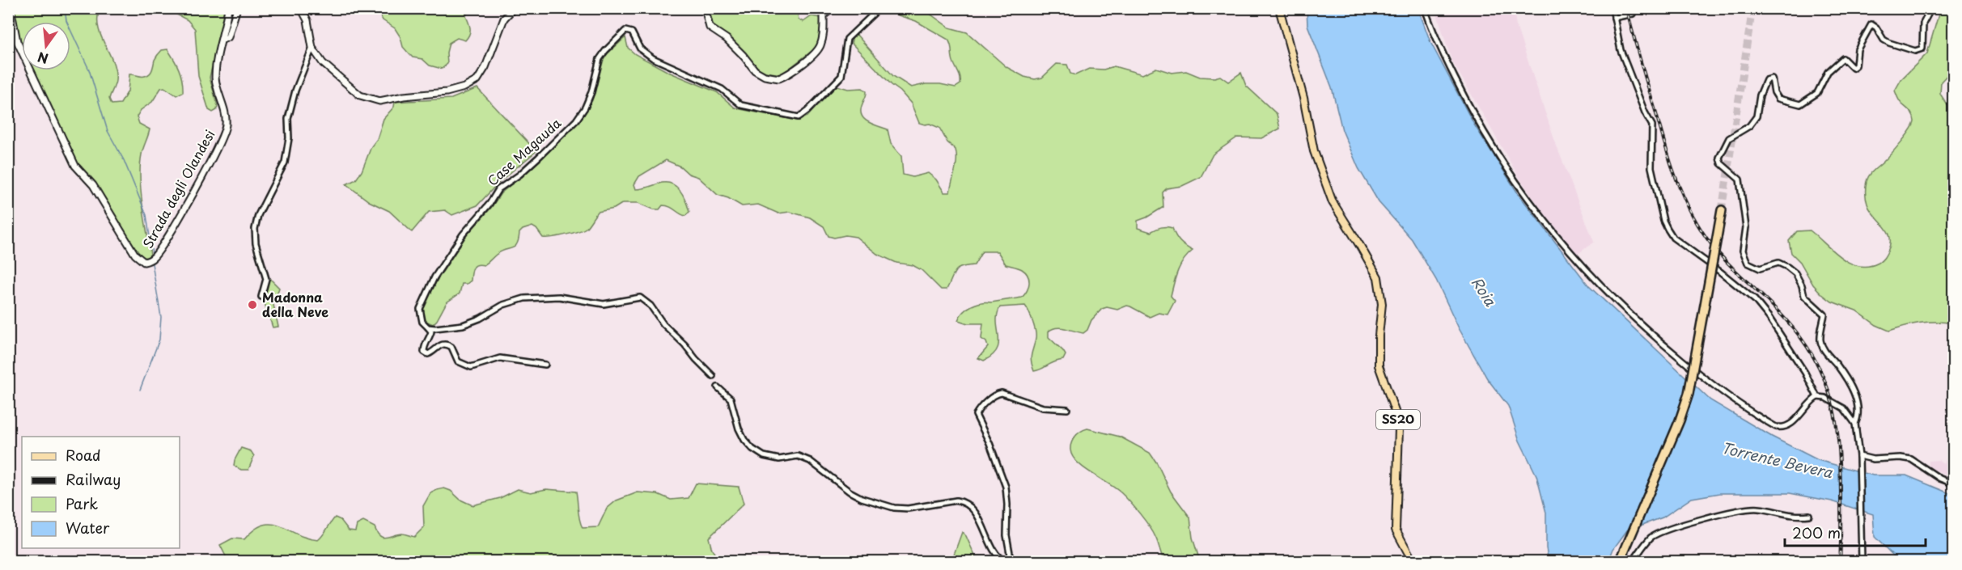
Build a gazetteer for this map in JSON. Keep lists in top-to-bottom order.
{
  "streets": {
    "main road": ["Strada degli Olandesi", "SS20"],
    "street": ["Case Magauda"]
  },
  "water": ["Roia", "Torrente Bevera"],
  "places": ["Madonna della Neve"],
  "legend": [
    "Road",
    "Railway",
    "Park",
    "Water"
  ],
  "scale_bar": "200 m",
  "north": "bottom"
}
